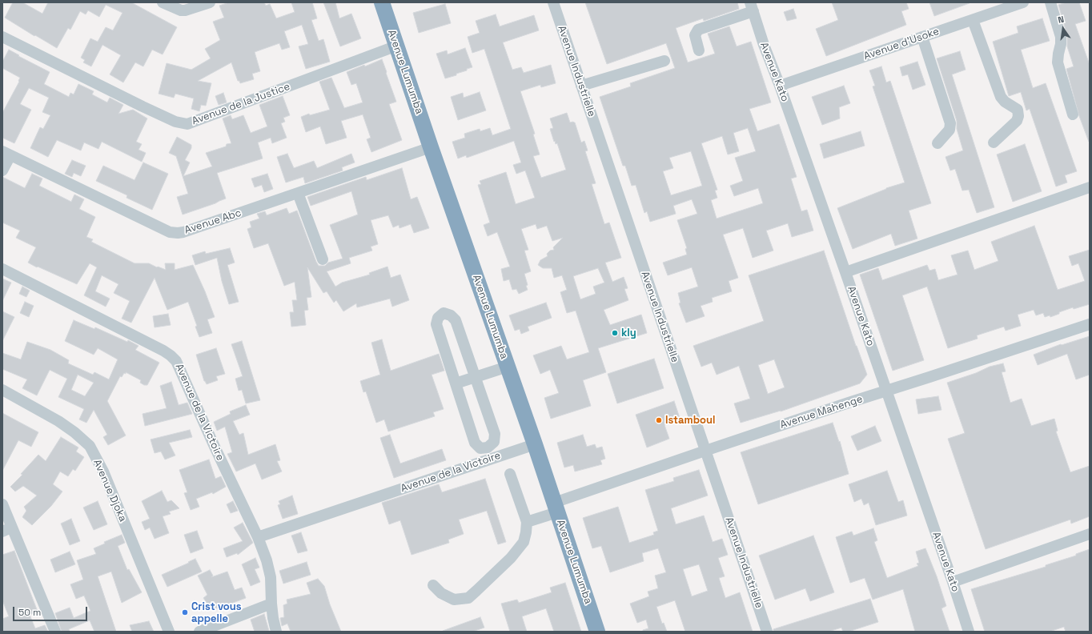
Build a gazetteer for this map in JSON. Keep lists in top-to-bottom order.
{
  "streets": {
    "highway": ["Avenue Lumumba"],
    "street": [
      "Avenue d'Usoke",
      "Avenue Industrielle",
      "Avenue Kato",
      "Avenue de la Justice",
      "Avenue Abc",
      "Avenue de la Victoire",
      "Avenue Mahenge",
      "Avenue Djoka"
    ]
  },
  "crossings": [
    ["Avenue d'Usoke", "Avenue Kato"],
    ["Avenue Industrielle", "Avenue Mahenge"],
    ["Avenue Lumumba", "Avenue de la Justice"],
    ["Avenue Lumumba", "Avenue Abc"],
    ["Avenue Lumumba", "Avenue de la Victoire"],
    ["Avenue Lumumba", "Avenue Mahenge"],
    ["Avenue Kato", "Avenue Mahenge"]
  ],
  "places": ["kly", "Istamboul", "Crist vous appelle"],
  "scale_bar": "50 m",
  "north": "top"
}
